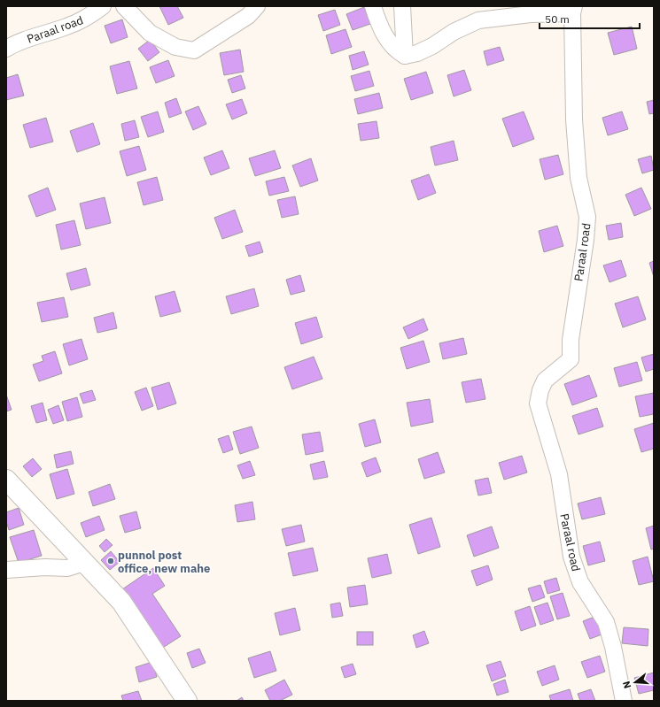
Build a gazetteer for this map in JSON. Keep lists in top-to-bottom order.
{
  "streets": {
    "street": ["Paraal road"]
  },
  "places": ["punnol post office, new mahe"],
  "scale_bar": "50 m",
  "north": "left"
}
